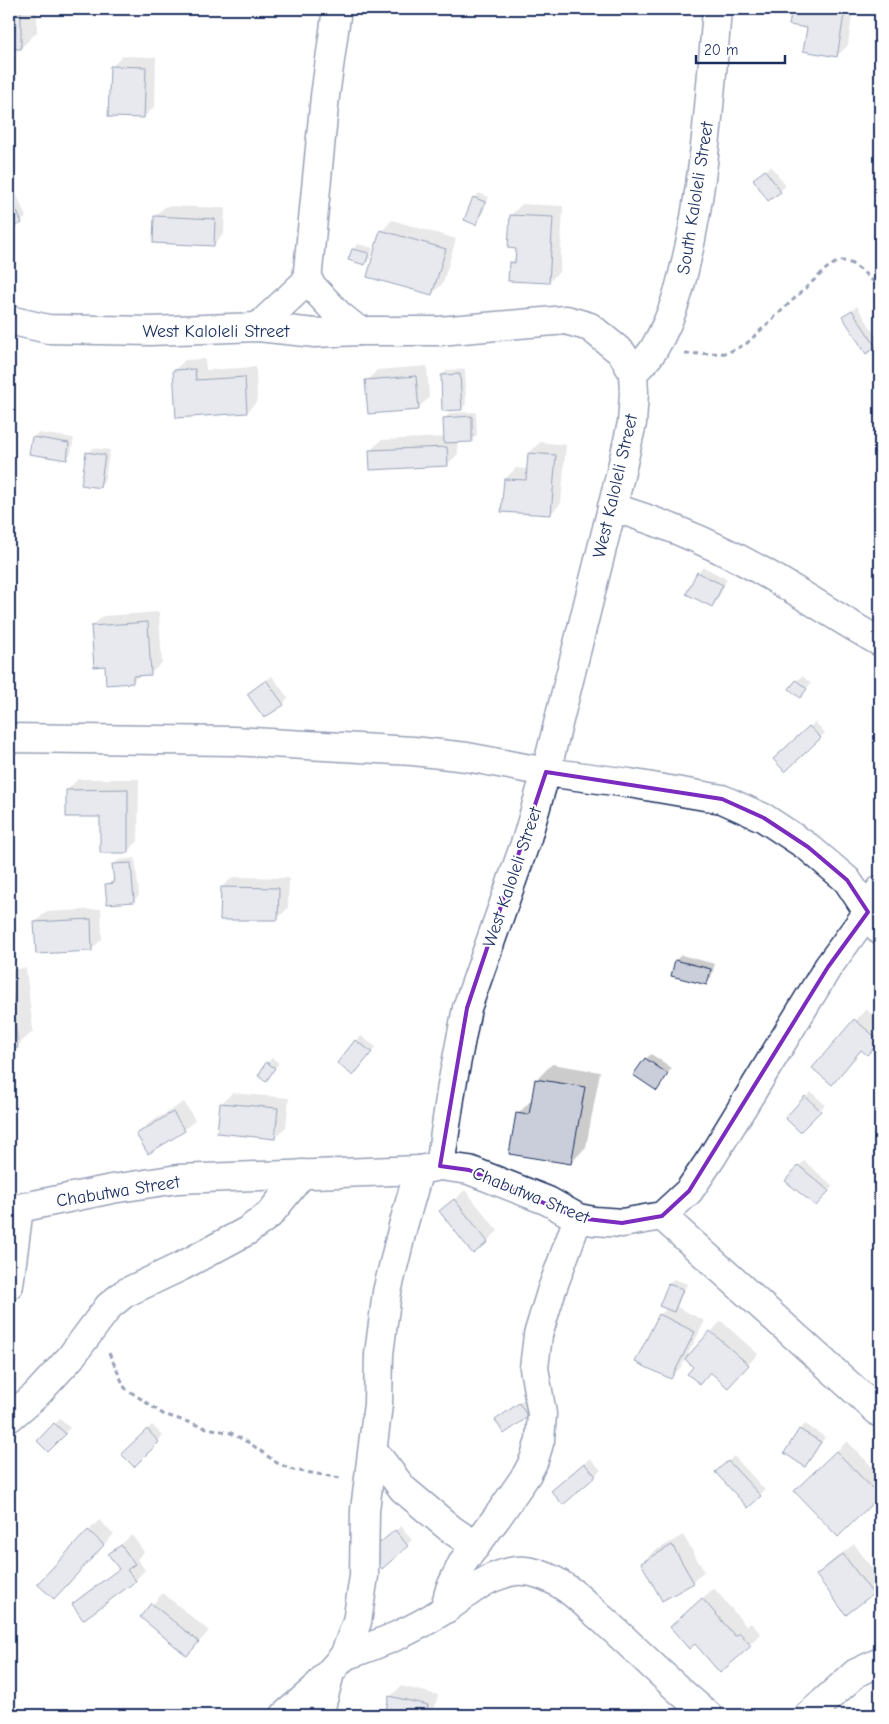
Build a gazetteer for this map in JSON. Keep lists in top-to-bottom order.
{
  "streets": {
    "street": ["South Kaloleli Street", "West Kaloleli Street", "Chabutwa Street"]
  },
  "crossings": [
    ["South Kaloleli Street", "West Kaloleli Street"],
    ["West Kaloleli Street", "Chabutwa Street"]
  ],
  "scale_bar": "20 m"
}
